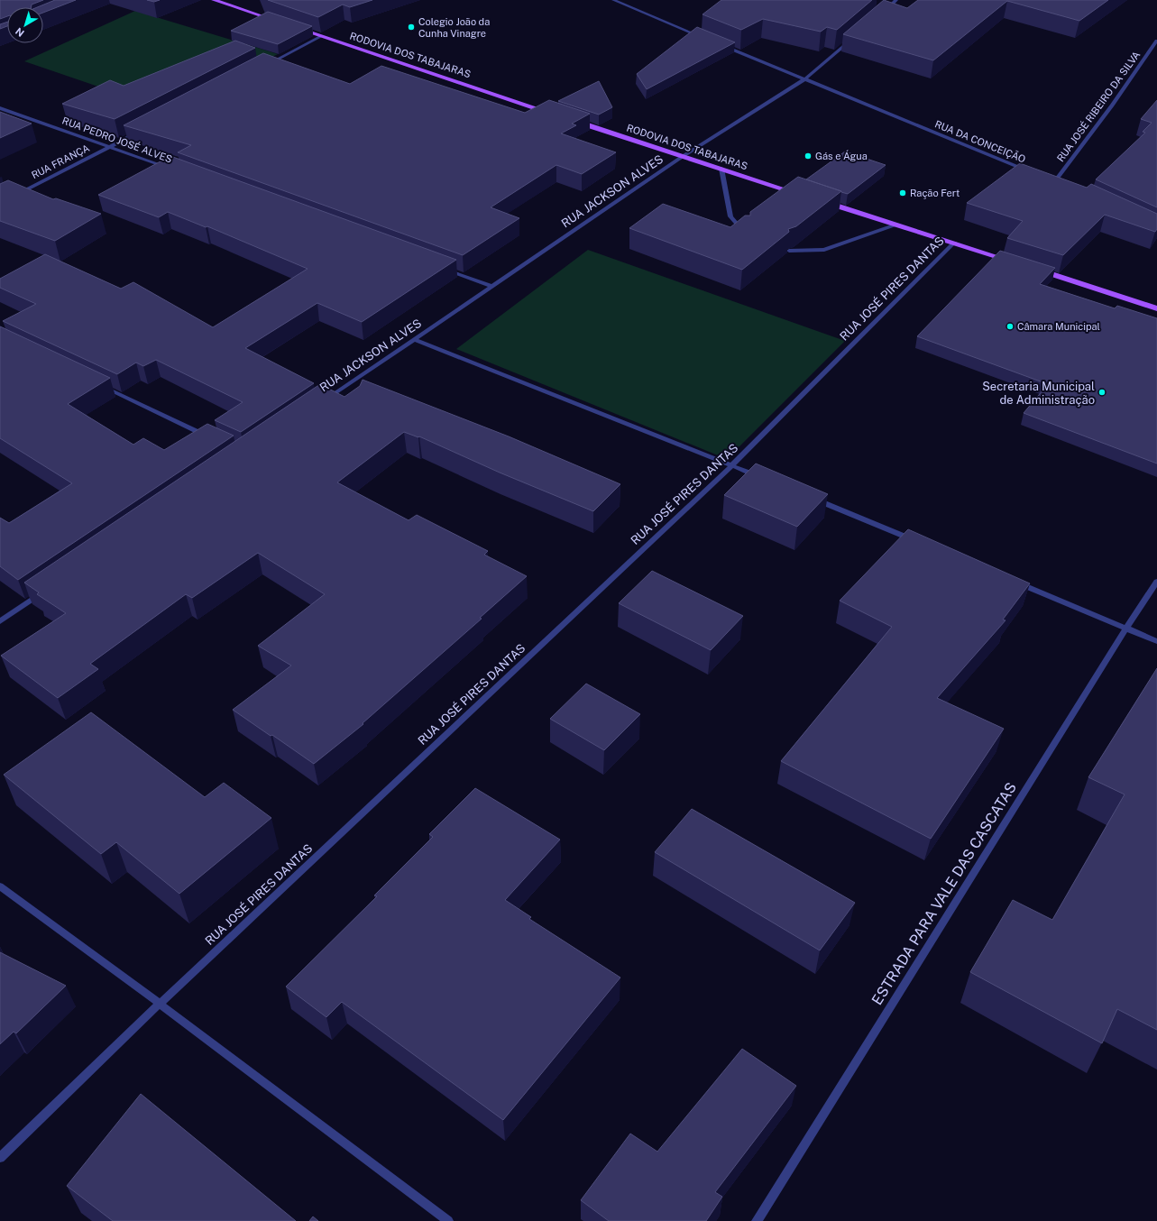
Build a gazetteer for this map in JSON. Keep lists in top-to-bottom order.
{
  "streets": {
    "main road": ["RODOVIA DOS TABAJARAS"],
    "street": [
      "RUA JOSÉ RIBEIRO DA SILVA",
      "RUA PEDRO JOSÉ ALVES",
      "RUA DA CONCEIÇÃO",
      "RUA FRANÇA",
      "RUA JACKSON ALVES",
      "RUA JOSÉ PIRES DANTAS",
      "ESTRADA PARA VALE DAS CASCATAS"
    ]
  },
  "crossings": [
    ["RODOVIA DOS TABAJARAS", "RUA JACKSON ALVES"],
    ["RUA PEDRO JOSÉ ALVES", "RUA FRANÇA"],
    ["RUA DA CONCEIÇÃO", "RUA JACKSON ALVES"]
  ],
  "places": [
    "Colegio João da Cunha Vinagre",
    "Gás e Água",
    "Ração Fert",
    "Câmara Municipal",
    "Secretaria Municipal de Administração"
  ],
  "north": "bottom left"
}
